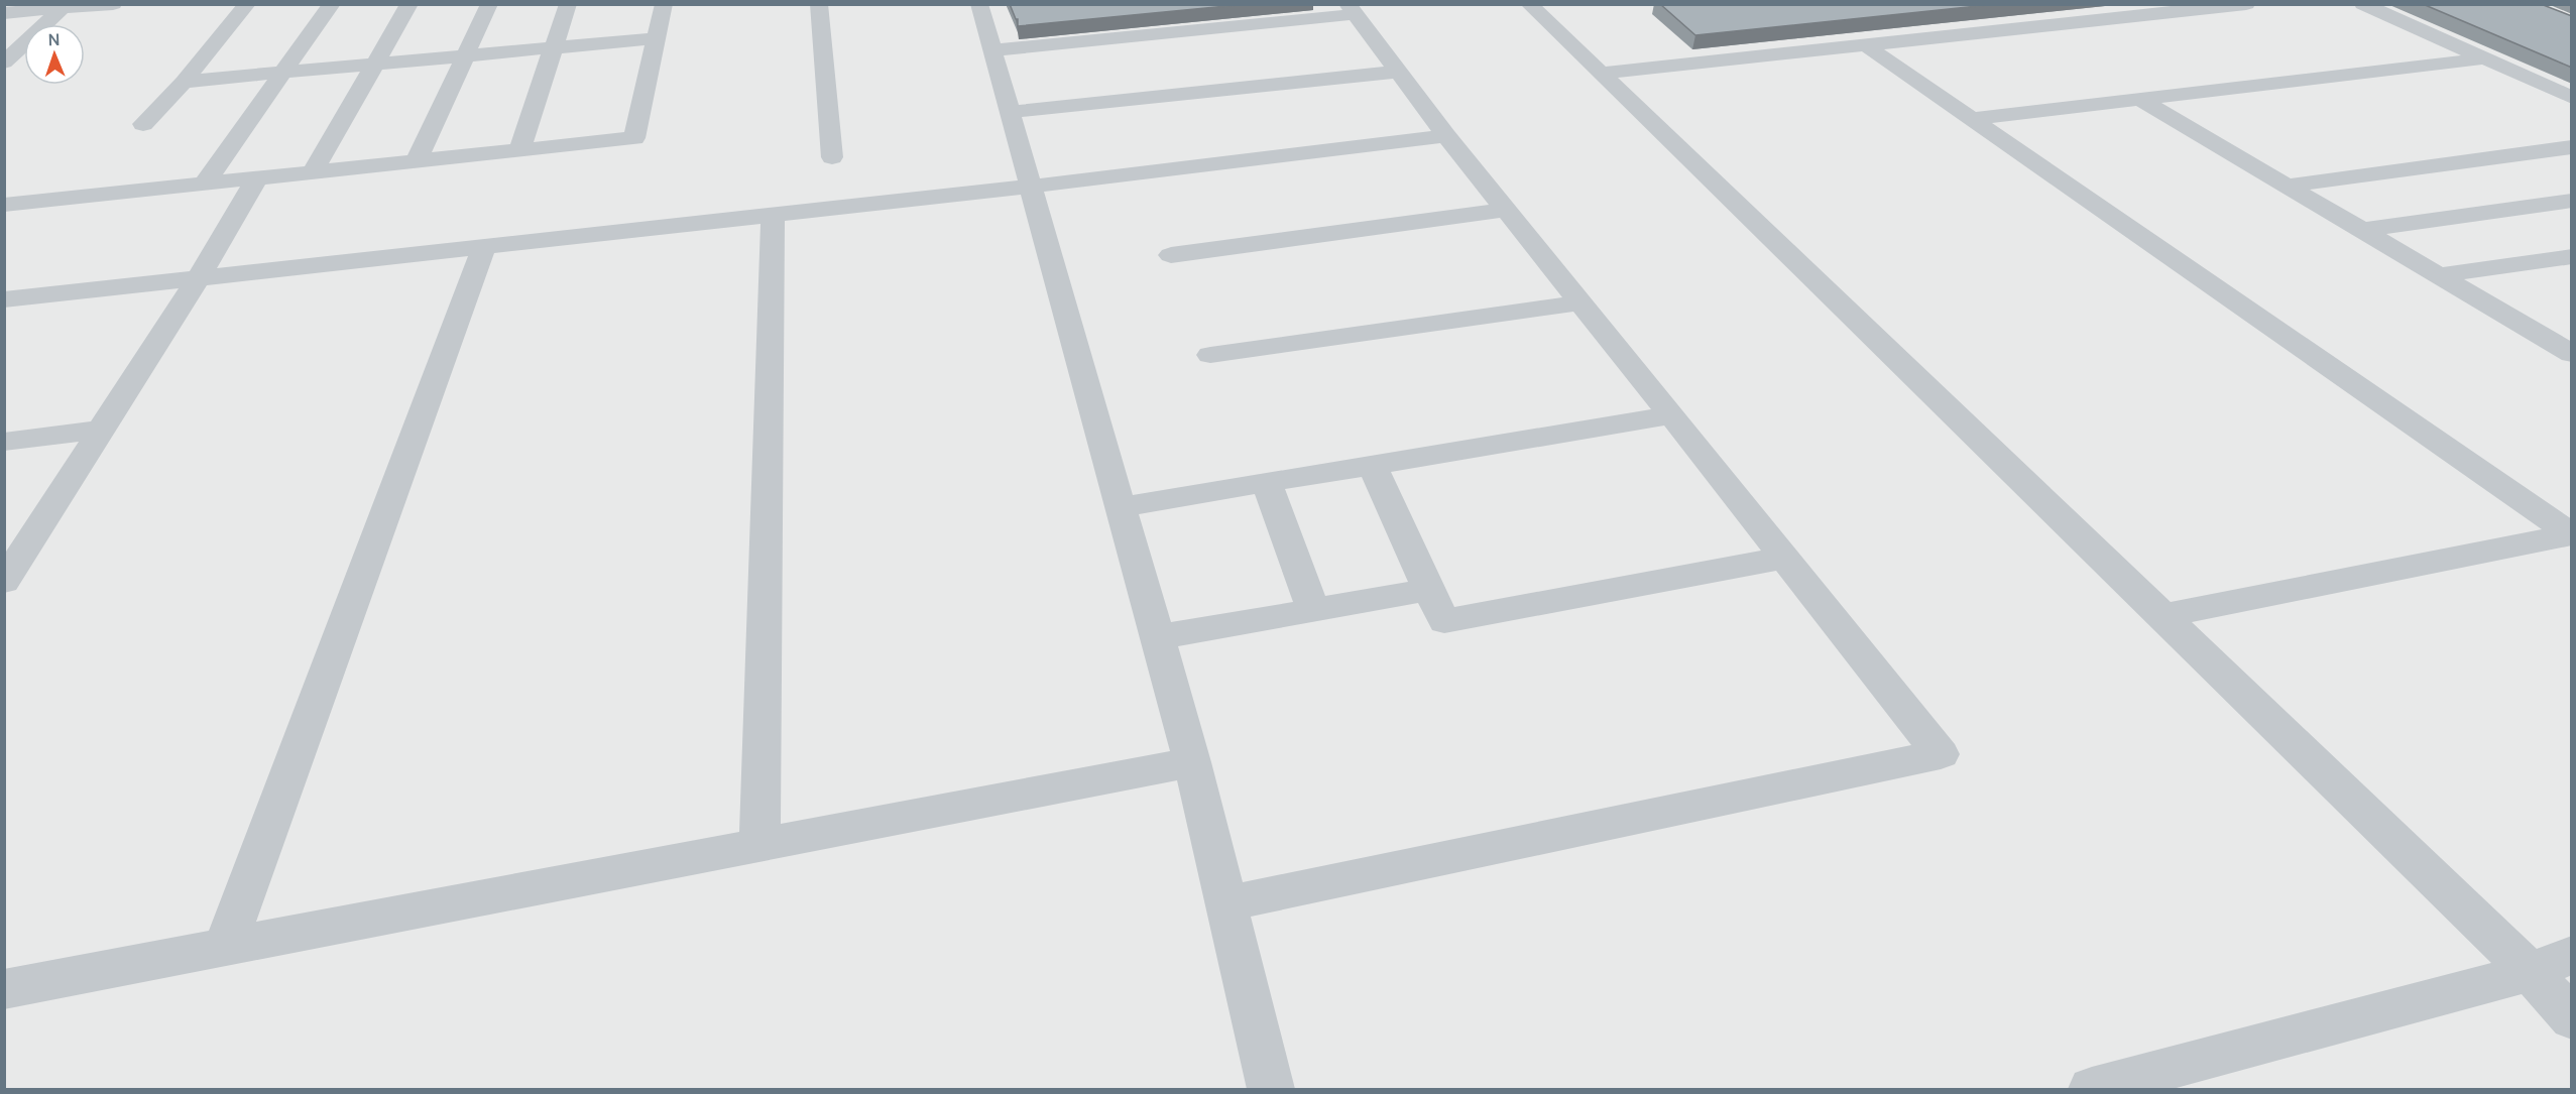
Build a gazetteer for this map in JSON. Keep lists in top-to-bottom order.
{
  "north": "top"
}
